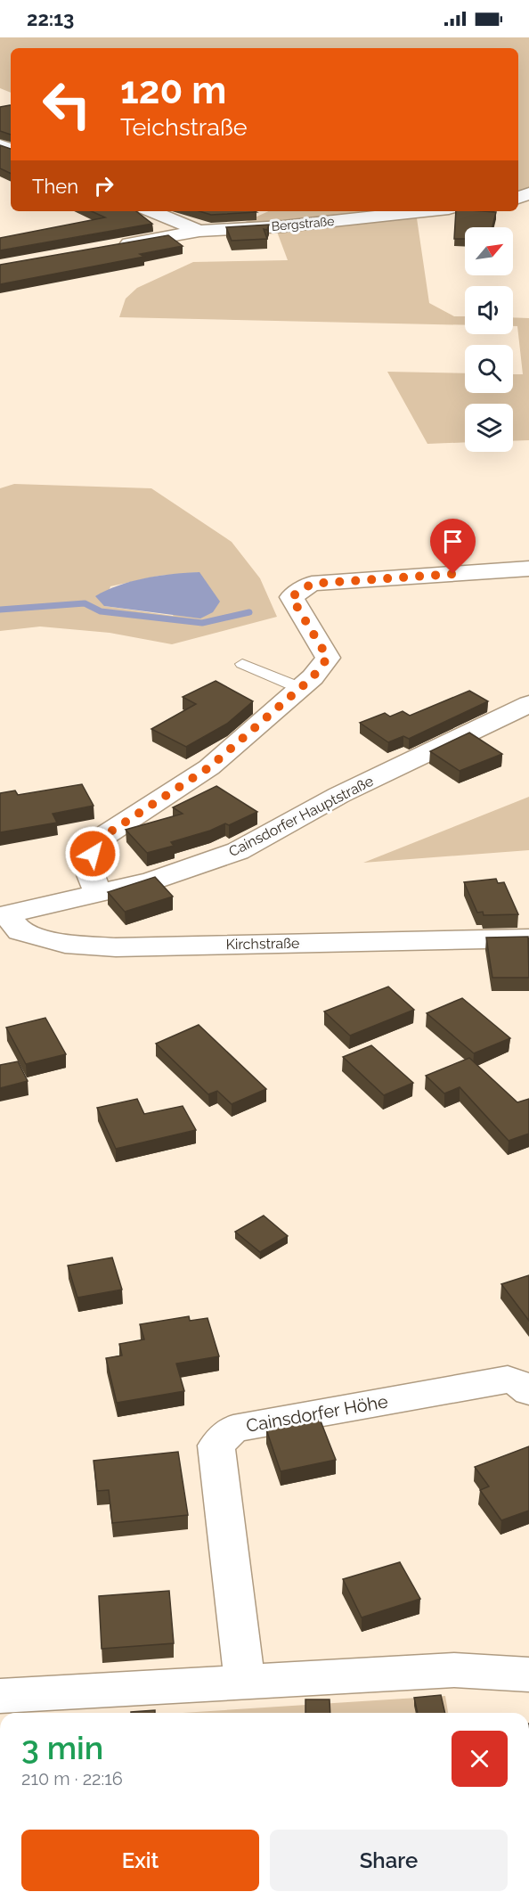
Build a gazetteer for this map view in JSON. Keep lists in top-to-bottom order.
{
  "streets": {
    "street": [
      "Bergstraße",
      "Cainsdorfer Hauptstraße",
      "Kirchstraße",
      "Cainsdorfer Höhe"
    ]
  },
  "crossings": [
    ["Cainsdorfer Hauptstraße", "Kirchstraße"]
  ],
  "north": "top right",
  "page": {
    "status": "22:13",
    "turn": ["120 m", "Teichstraße"],
    "then": "Then",
    "heading": ["3 min", "210 m · 22:16"],
    "buttons": ["Exit", "Share"]
  }
}
